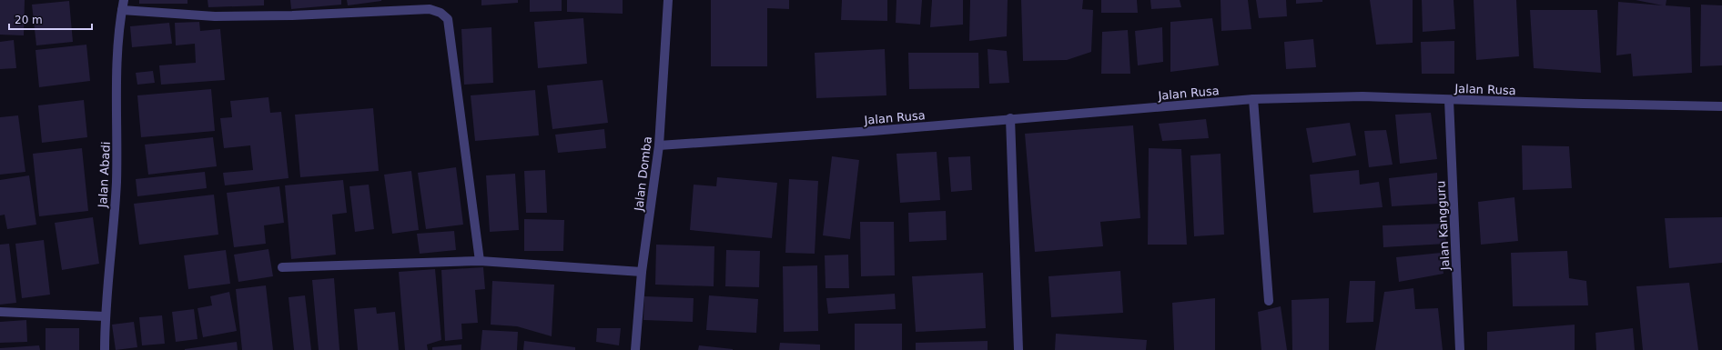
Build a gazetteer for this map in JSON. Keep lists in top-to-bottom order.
{
  "streets": {
    "street": [
      "Jalan Rusa",
      "Jalan Domba",
      "Jalan Abadi",
      "Jalan Kangguru"
    ]
  },
  "crossings": [
    ["Jalan Rusa", "Jalan Domba"],
    ["Jalan Rusa", "Jalan Kangguru"]
  ],
  "scale_bar": "20 m"
}
